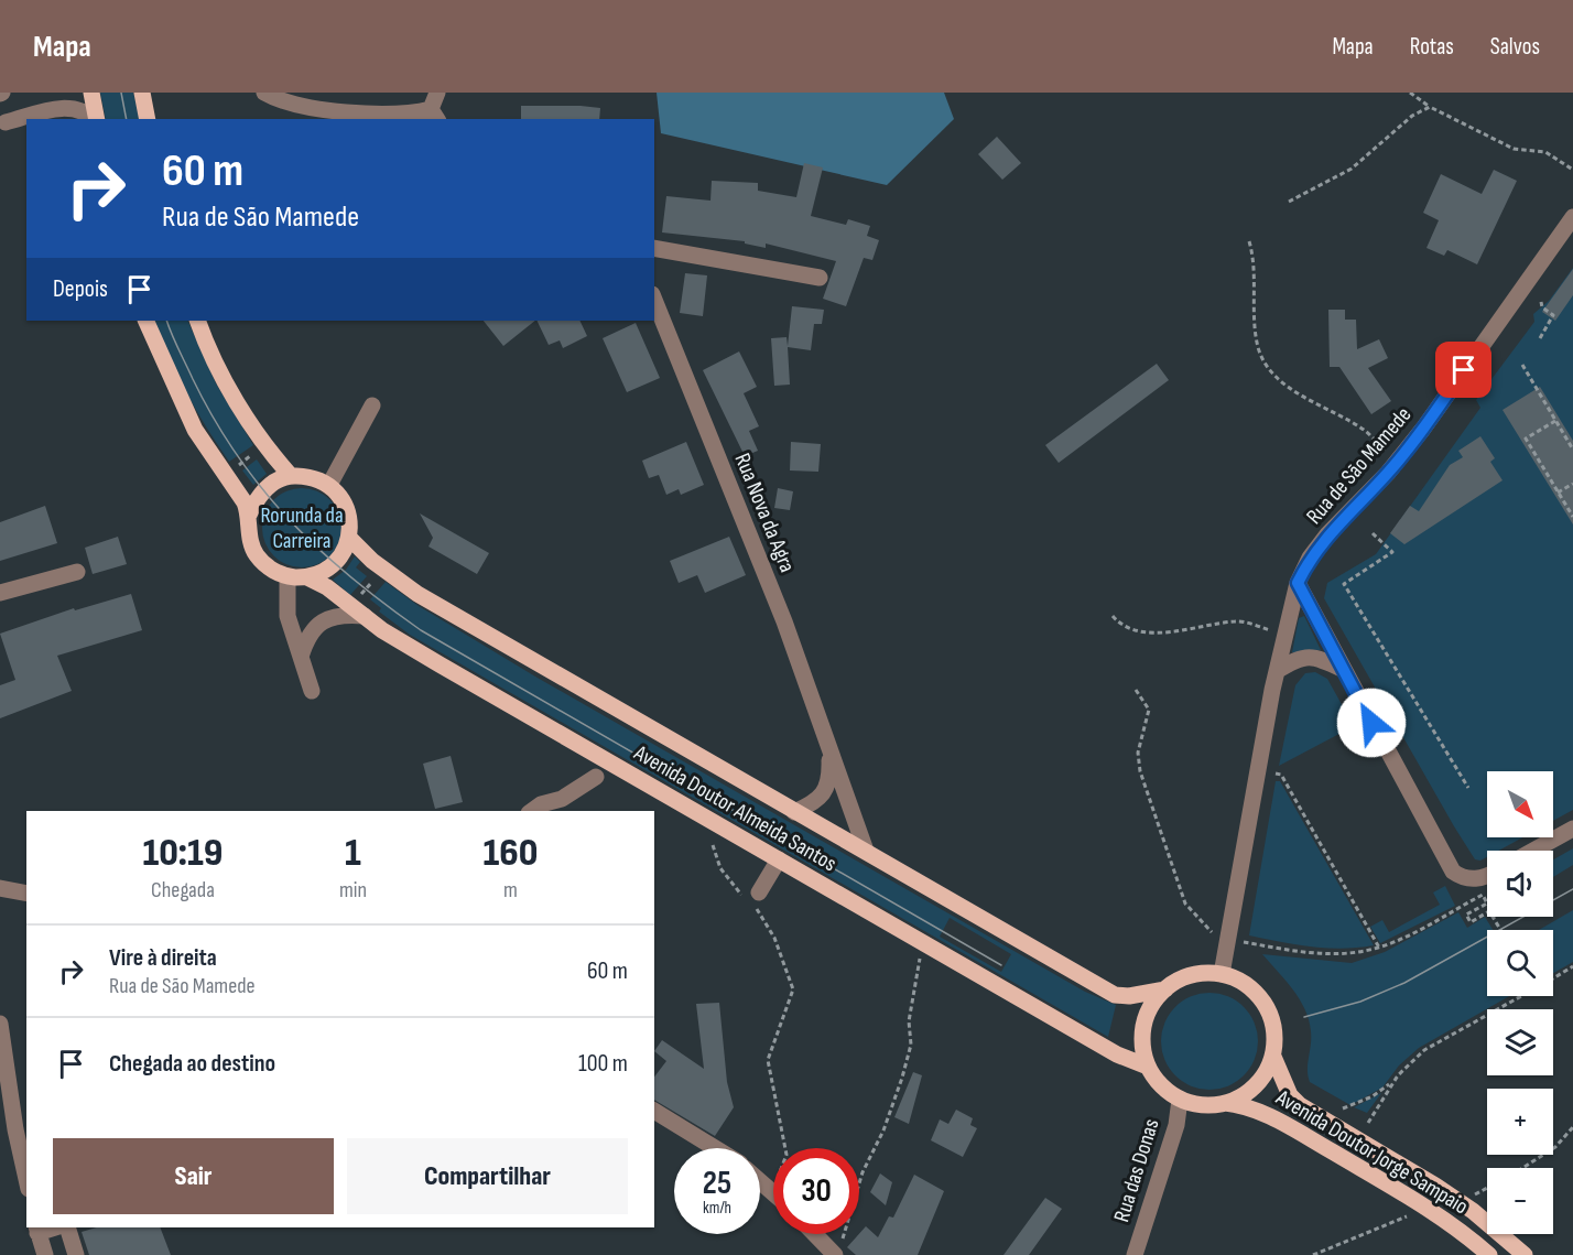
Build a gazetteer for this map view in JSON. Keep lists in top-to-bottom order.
{
  "streets": {
    "main road": ["Avenida Doutor Almeida Santos", "Avenida Doutor Jorge Sampaio"],
    "street": ["Rua de São Mamede", "Rua Nova da Agra", "Rua das Donas"]
  },
  "crossings": [
    ["Rua de São Mamede", "Avenida Doutor Almeida Santos"],
    ["Rua de São Mamede", "Avenida Doutor Jorge Sampaio"],
    ["Rua de São Mamede", "Rua das Donas"],
    ["Rua Nova da Agra", "Avenida Doutor Almeida Santos"],
    ["Avenida Doutor Almeida Santos", "Avenida Doutor Jorge Sampaio"],
    ["Avenida Doutor Almeida Santos", "Rua das Donas"],
    ["Avenida Doutor Jorge Sampaio", "Rua das Donas"]
  ],
  "parks": ["Rorunda da Carreira"],
  "north": "bottom right",
  "page": {
    "header": "Mapa",
    "nav": ["Mapa", "Rotas", "Salvos"],
    "turn": ["60 m", "Rua de São Mamede"],
    "then": "Depois",
    "map_buttons": ["+", "−"],
    "eta": [
      "10:19",
      "Chegada",
      "1",
      "min",
      "160",
      "m"
    ],
    "list": [
      {
        "name": "Vire à direita",
        "note": "Rua de São Mamede",
        "value": "60 m"
      },
      {
        "name": "Chegada ao destino",
        "value": "100 m"
      }
    ],
    "buttons": ["Sair", "Compartilhar"],
    "speed": "25 km/h",
    "limit": "30"
  }
}
